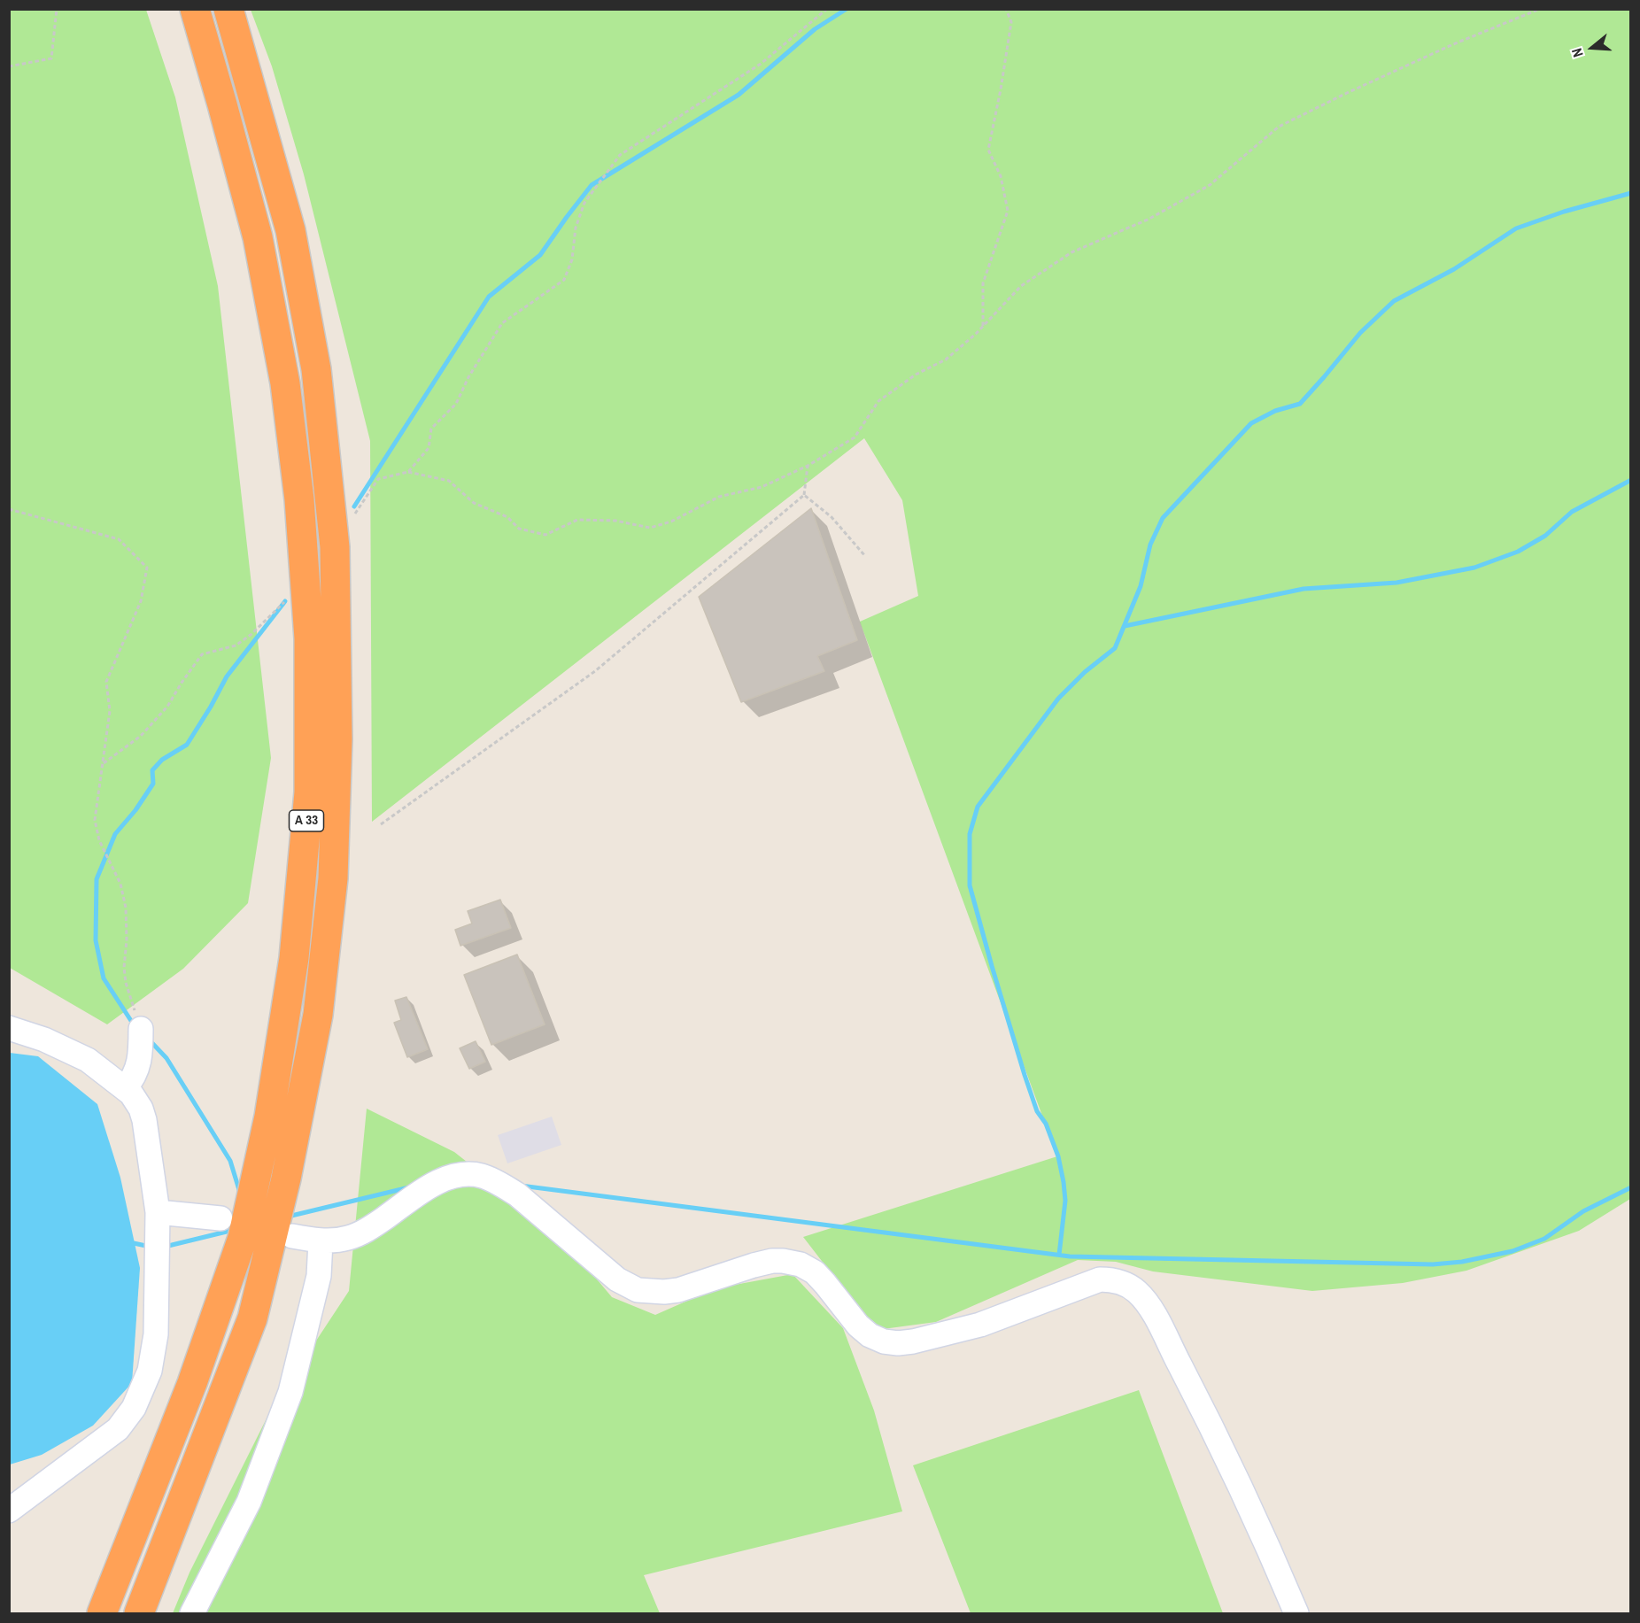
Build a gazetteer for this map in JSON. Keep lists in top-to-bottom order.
{
  "streets": {
    "highway": ["A 33"]
  },
  "north": "left"
}
